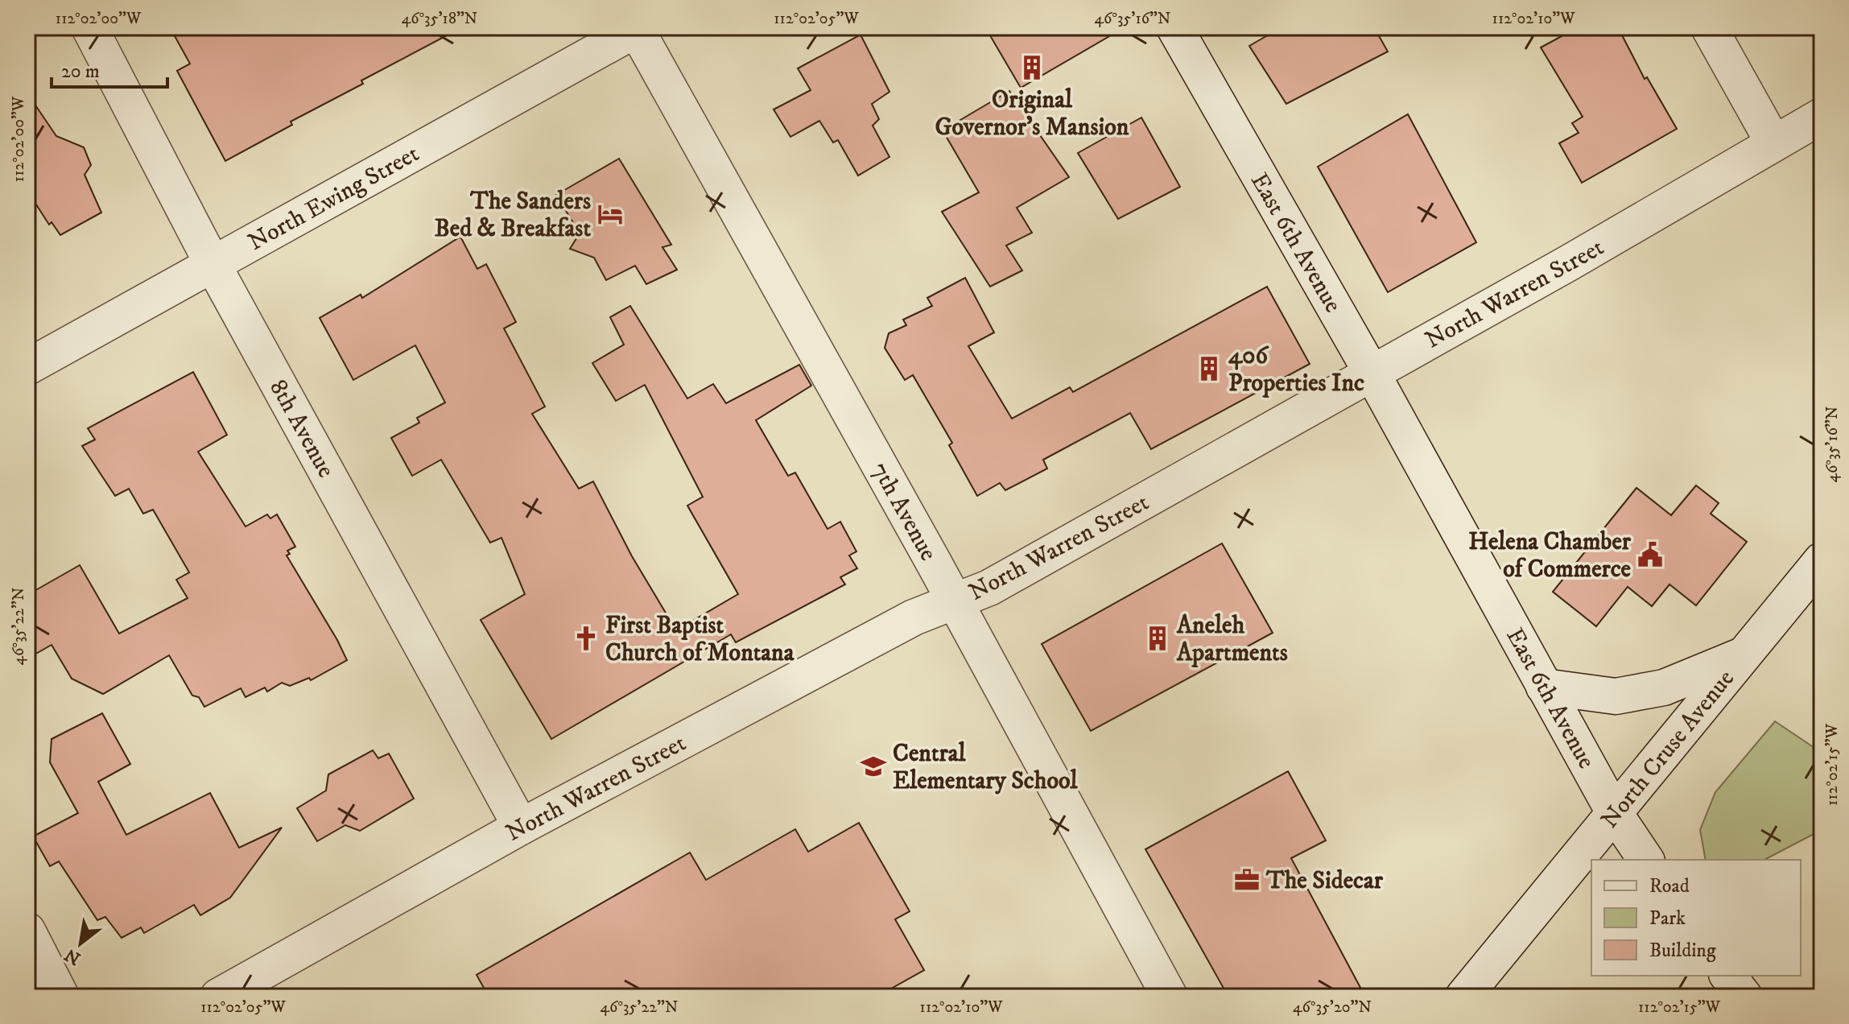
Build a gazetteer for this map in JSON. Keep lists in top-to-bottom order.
{
  "streets": {
    "street": [
      "North Ewing Street",
      "East 6th Avenue",
      "North Warren Street",
      "8th Avenue",
      "7th Avenue",
      "North Cruse Avenue"
    ]
  },
  "crossings": [
    ["North Ewing Street", "8th Avenue"],
    ["North Ewing Street", "7th Avenue"],
    ["East 6th Avenue", "North Warren Street"],
    ["East 6th Avenue", "North Cruse Avenue"],
    ["North Warren Street", "8th Avenue"],
    ["North Warren Street", "7th Avenue"]
  ],
  "places": {
    "building": ["Original Governor's Mansion", "406 Properties Inc", "Aneleh Apartments"],
    "hotel": ["The Sanders Bed & Breakfast"],
    "public building": ["Helena Chamber of Commerce"],
    "church": ["First Baptist Church of Montana"],
    "school or university": ["Central Elementary School"],
    "office": ["The Sidecar"]
  },
  "legend": ["Road", "Park", "Building"],
  "scale_bar": "20 m",
  "north": "bottom left",
  "coordinates": [
    "112°02'00\"W",
    "46°35'18\"N",
    "112°02'05\"W",
    "46°35'16\"N",
    "112°02'10\"W",
    "46°35'22\"N",
    "112°02'15\"W",
    "46°35'20\"N"
  ]
}
